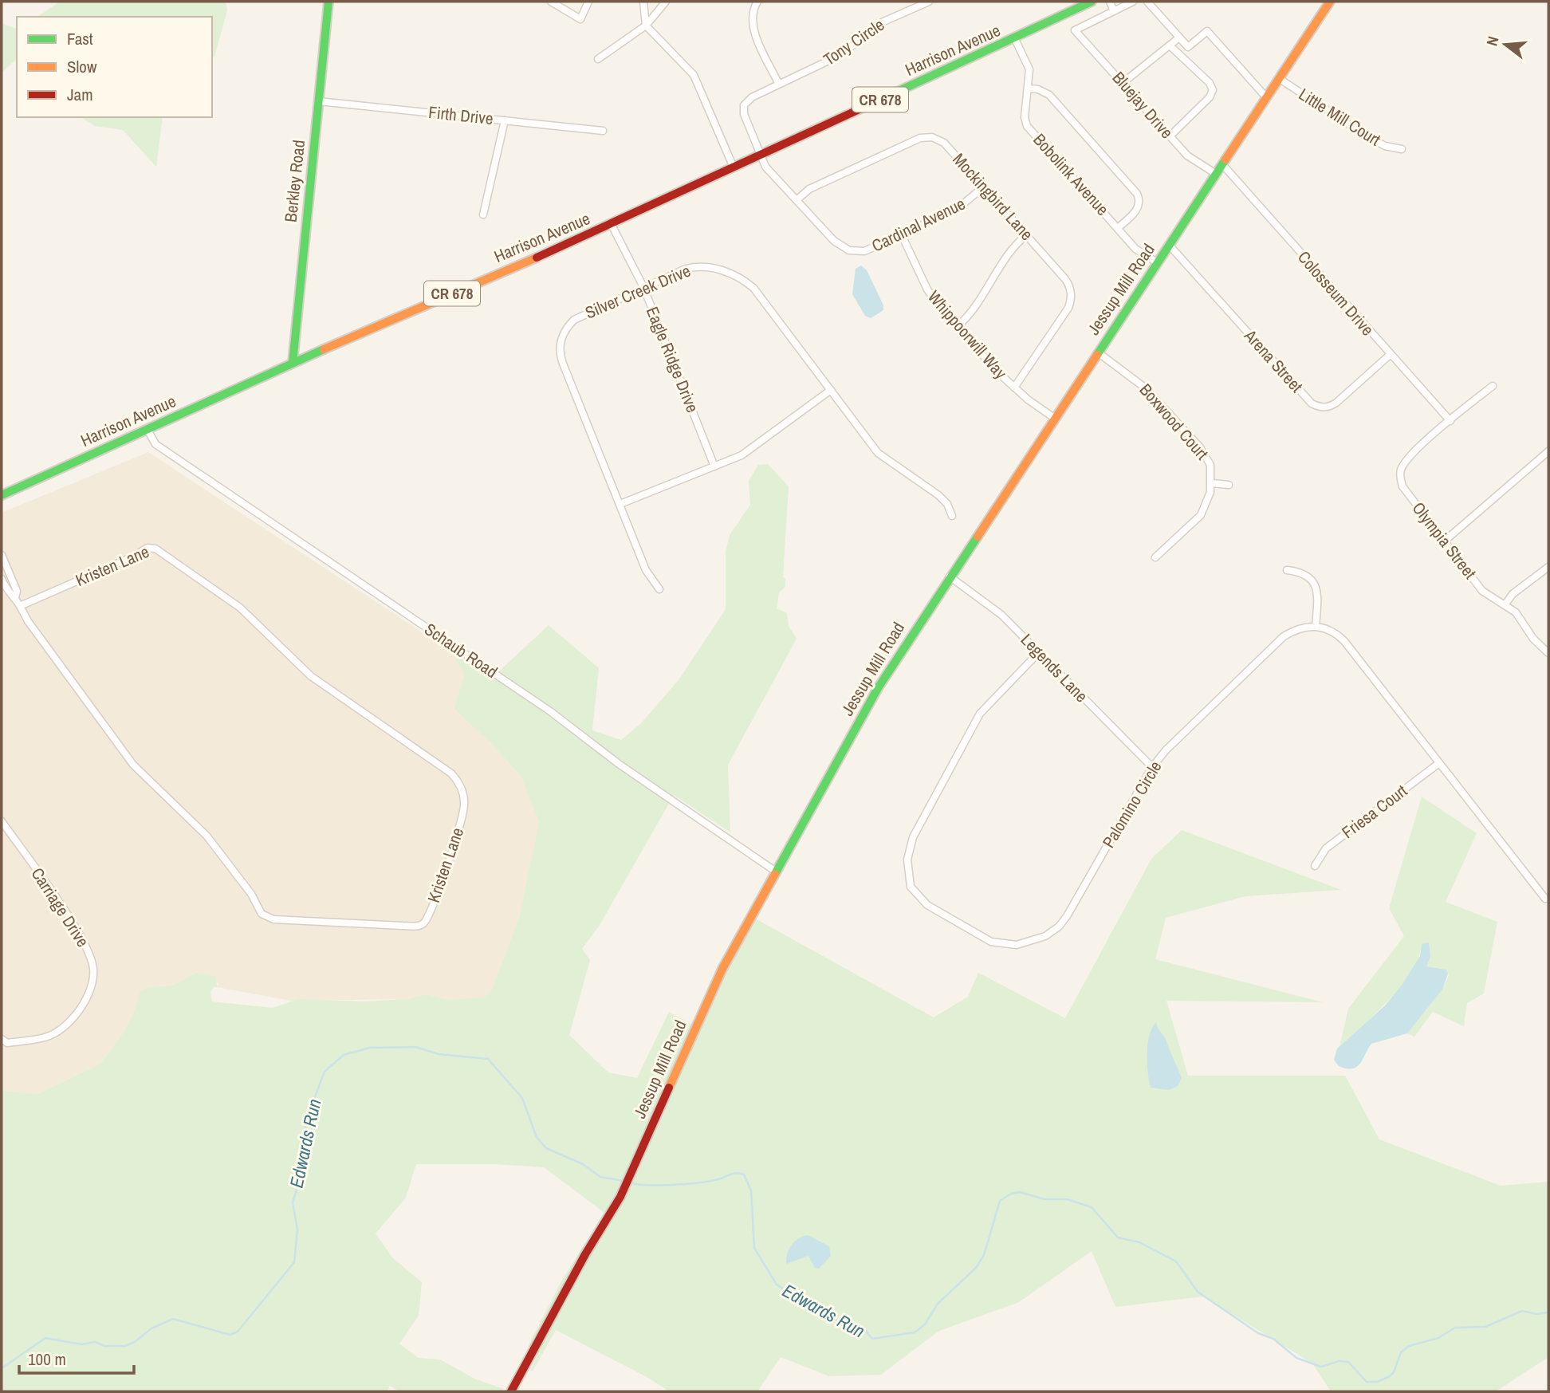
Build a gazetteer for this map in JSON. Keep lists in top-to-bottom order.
{
  "streets": {
    "street": [
      "Tony Circle",
      "Harrison Avenue",
      "CR 678",
      "Bluejay Drive",
      "Firth Drive",
      "Little Mill Court",
      "Bobolink Avenue",
      "Berkley Road",
      "Mockingbird Lane",
      "Cardinal Avenue",
      "Jessup Mill Road",
      "Silver Creek Drive",
      "Colosseum Drive",
      "Whippoorwill Way",
      "Eagle Ridge Drive",
      "Arena Street",
      "Boxwood Court",
      "Olympia Street",
      "Kristen Lane",
      "Schaub Road",
      "Legends Lane",
      "Palomino Circle",
      "Friesa Court",
      "Carriage Drive"
    ]
  },
  "crossings": [
    ["Tony Circle", "Harrison Avenue"],
    ["Tony Circle", "Cardinal Avenue"],
    ["Harrison Avenue", "Bobolink Avenue"],
    ["Harrison Avenue", "Berkley Road"],
    ["Harrison Avenue", "Cardinal Avenue"],
    ["Harrison Avenue", "Eagle Ridge Drive"],
    ["Harrison Avenue", "Schaub Road"],
    ["Bluejay Drive", "Jessup Mill Road"],
    ["Firth Drive", "Berkley Road"],
    ["Little Mill Court", "Jessup Mill Road"],
    ["Bobolink Avenue", "Jessup Mill Road"],
    ["Mockingbird Lane", "Cardinal Avenue"],
    ["Mockingbird Lane", "Whippoorwill Way"],
    ["Cardinal Avenue", "Whippoorwill Way"],
    ["Jessup Mill Road", "Colosseum Drive"],
    ["Jessup Mill Road", "Whippoorwill Way"],
    ["Jessup Mill Road", "Arena Street"],
    ["Jessup Mill Road", "Boxwood Court"],
    ["Jessup Mill Road", "Schaub Road"],
    ["Jessup Mill Road", "Legends Lane"],
    ["Silver Creek Drive", "Eagle Ridge Drive"],
    ["Colosseum Drive", "Arena Street"],
    ["Colosseum Drive", "Olympia Street"],
    ["Legends Lane", "Palomino Circle"]
  ],
  "water": ["Edwards Run"],
  "legend": ["Fast", "Slow", "Jam"],
  "scale_bar": "100 m",
  "north": "left"
}
